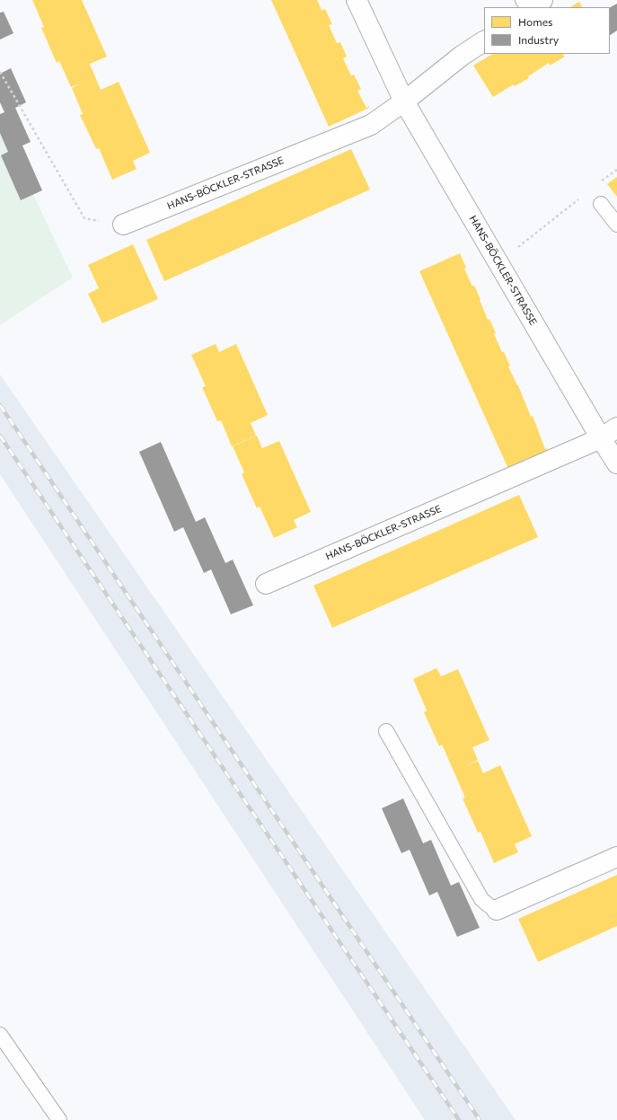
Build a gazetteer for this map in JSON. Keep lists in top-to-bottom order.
{
  "streets": {
    "street": ["HANS-BÖCKLER-STRASSE"]
  },
  "legend": ["Homes", "Industry"]
}
